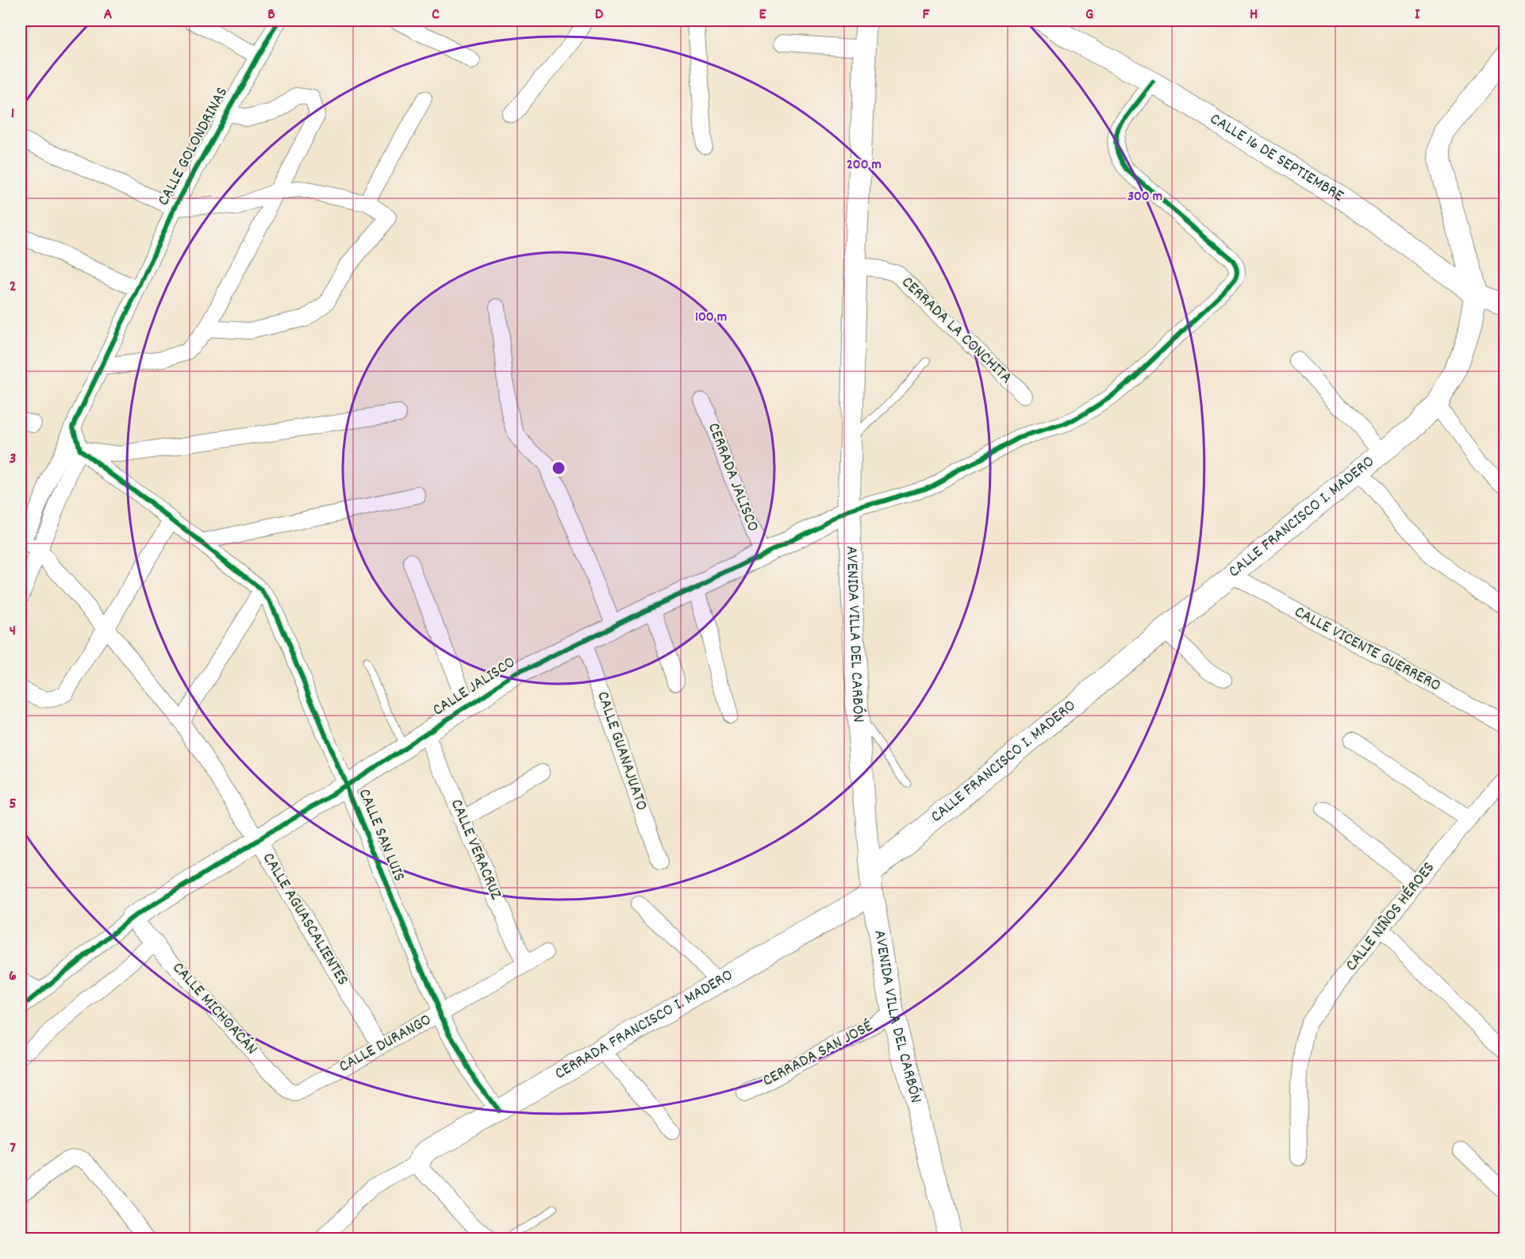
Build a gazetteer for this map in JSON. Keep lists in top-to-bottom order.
{
  "streets": {
    "street": [
      "CALLE GOLONDRINAS",
      "CALLE 16 DE SEPTIEMBRE",
      "CERRADA LA CONCHITA",
      "CERRADA JALISCO",
      "CALLE FRANCISCO I. MADERO",
      "AVENIDA VILLA DEL CARBÓN",
      "CALLE VICENTE GUERRERO",
      "CALLE JALISCO",
      "CALLE GUANAJUATO",
      "CALLE SAN LUIS",
      "CALLE VERACRUZ",
      "CALLE NIÑOS HÉROES",
      "CALLE AGUASCALIENTES",
      "CALLE MICHOACÁN",
      "CERRADA FRANCISCO I. MADERO",
      "CALLE DURANGO",
      "CERRADA SAN JOSÉ"
    ]
  },
  "crossings": [
    ["CALLE 16 DE SEPTIEMBRE", "CALLE FRANCISCO I. MADERO"],
    ["CERRADA LA CONCHITA", "AVENIDA VILLA DEL CARBÓN"],
    ["CERRADA JALISCO", "CALLE JALISCO"],
    ["CALLE FRANCISCO I. MADERO", "AVENIDA VILLA DEL CARBÓN"],
    ["CALLE FRANCISCO I. MADERO", "CALLE VICENTE GUERRERO"],
    ["AVENIDA VILLA DEL CARBÓN", "CALLE JALISCO"],
    ["AVENIDA VILLA DEL CARBÓN", "CERRADA FRANCISCO I. MADERO"],
    ["AVENIDA VILLA DEL CARBÓN", "CERRADA SAN JOSÉ"],
    ["CALLE JALISCO", "CALLE GUANAJUATO"],
    ["CALLE JALISCO", "CALLE SAN LUIS"],
    ["CALLE JALISCO", "CALLE VERACRUZ"],
    ["CALLE JALISCO", "CALLE AGUASCALIENTES"],
    ["CALLE JALISCO", "CALLE MICHOACÁN"],
    ["CALLE SAN LUIS", "CERRADA FRANCISCO I. MADERO"],
    ["CALLE SAN LUIS", "CALLE DURANGO"],
    ["CALLE VERACRUZ", "CALLE DURANGO"],
    ["CALLE AGUASCALIENTES", "CALLE DURANGO"],
    ["CALLE MICHOACÁN", "CALLE DURANGO"]
  ],
  "grid": {
    "columns": [
      "A",
      "B",
      "C",
      "D",
      "E",
      "F",
      "G",
      "H",
      "I"
    ],
    "rows": [
      "1",
      "2",
      "3",
      "4",
      "5",
      "6",
      "7"
    ]
  },
  "rings": ["200 m", "300 m", "100 m"]
}
